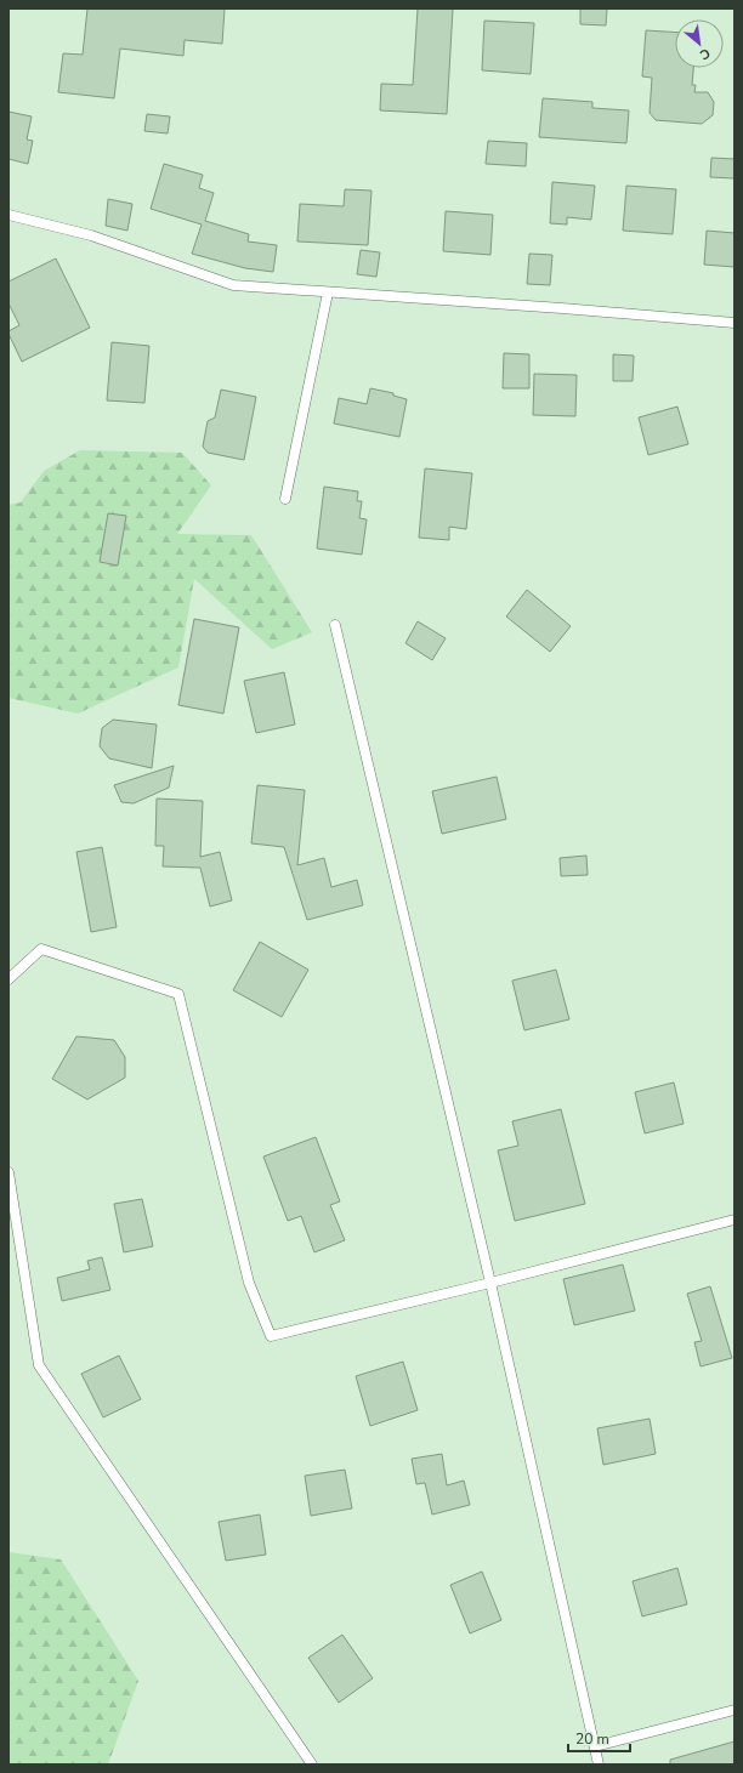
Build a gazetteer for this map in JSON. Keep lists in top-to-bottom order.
{
  "scale_bar": "20 m",
  "north": "bottom right"
}
